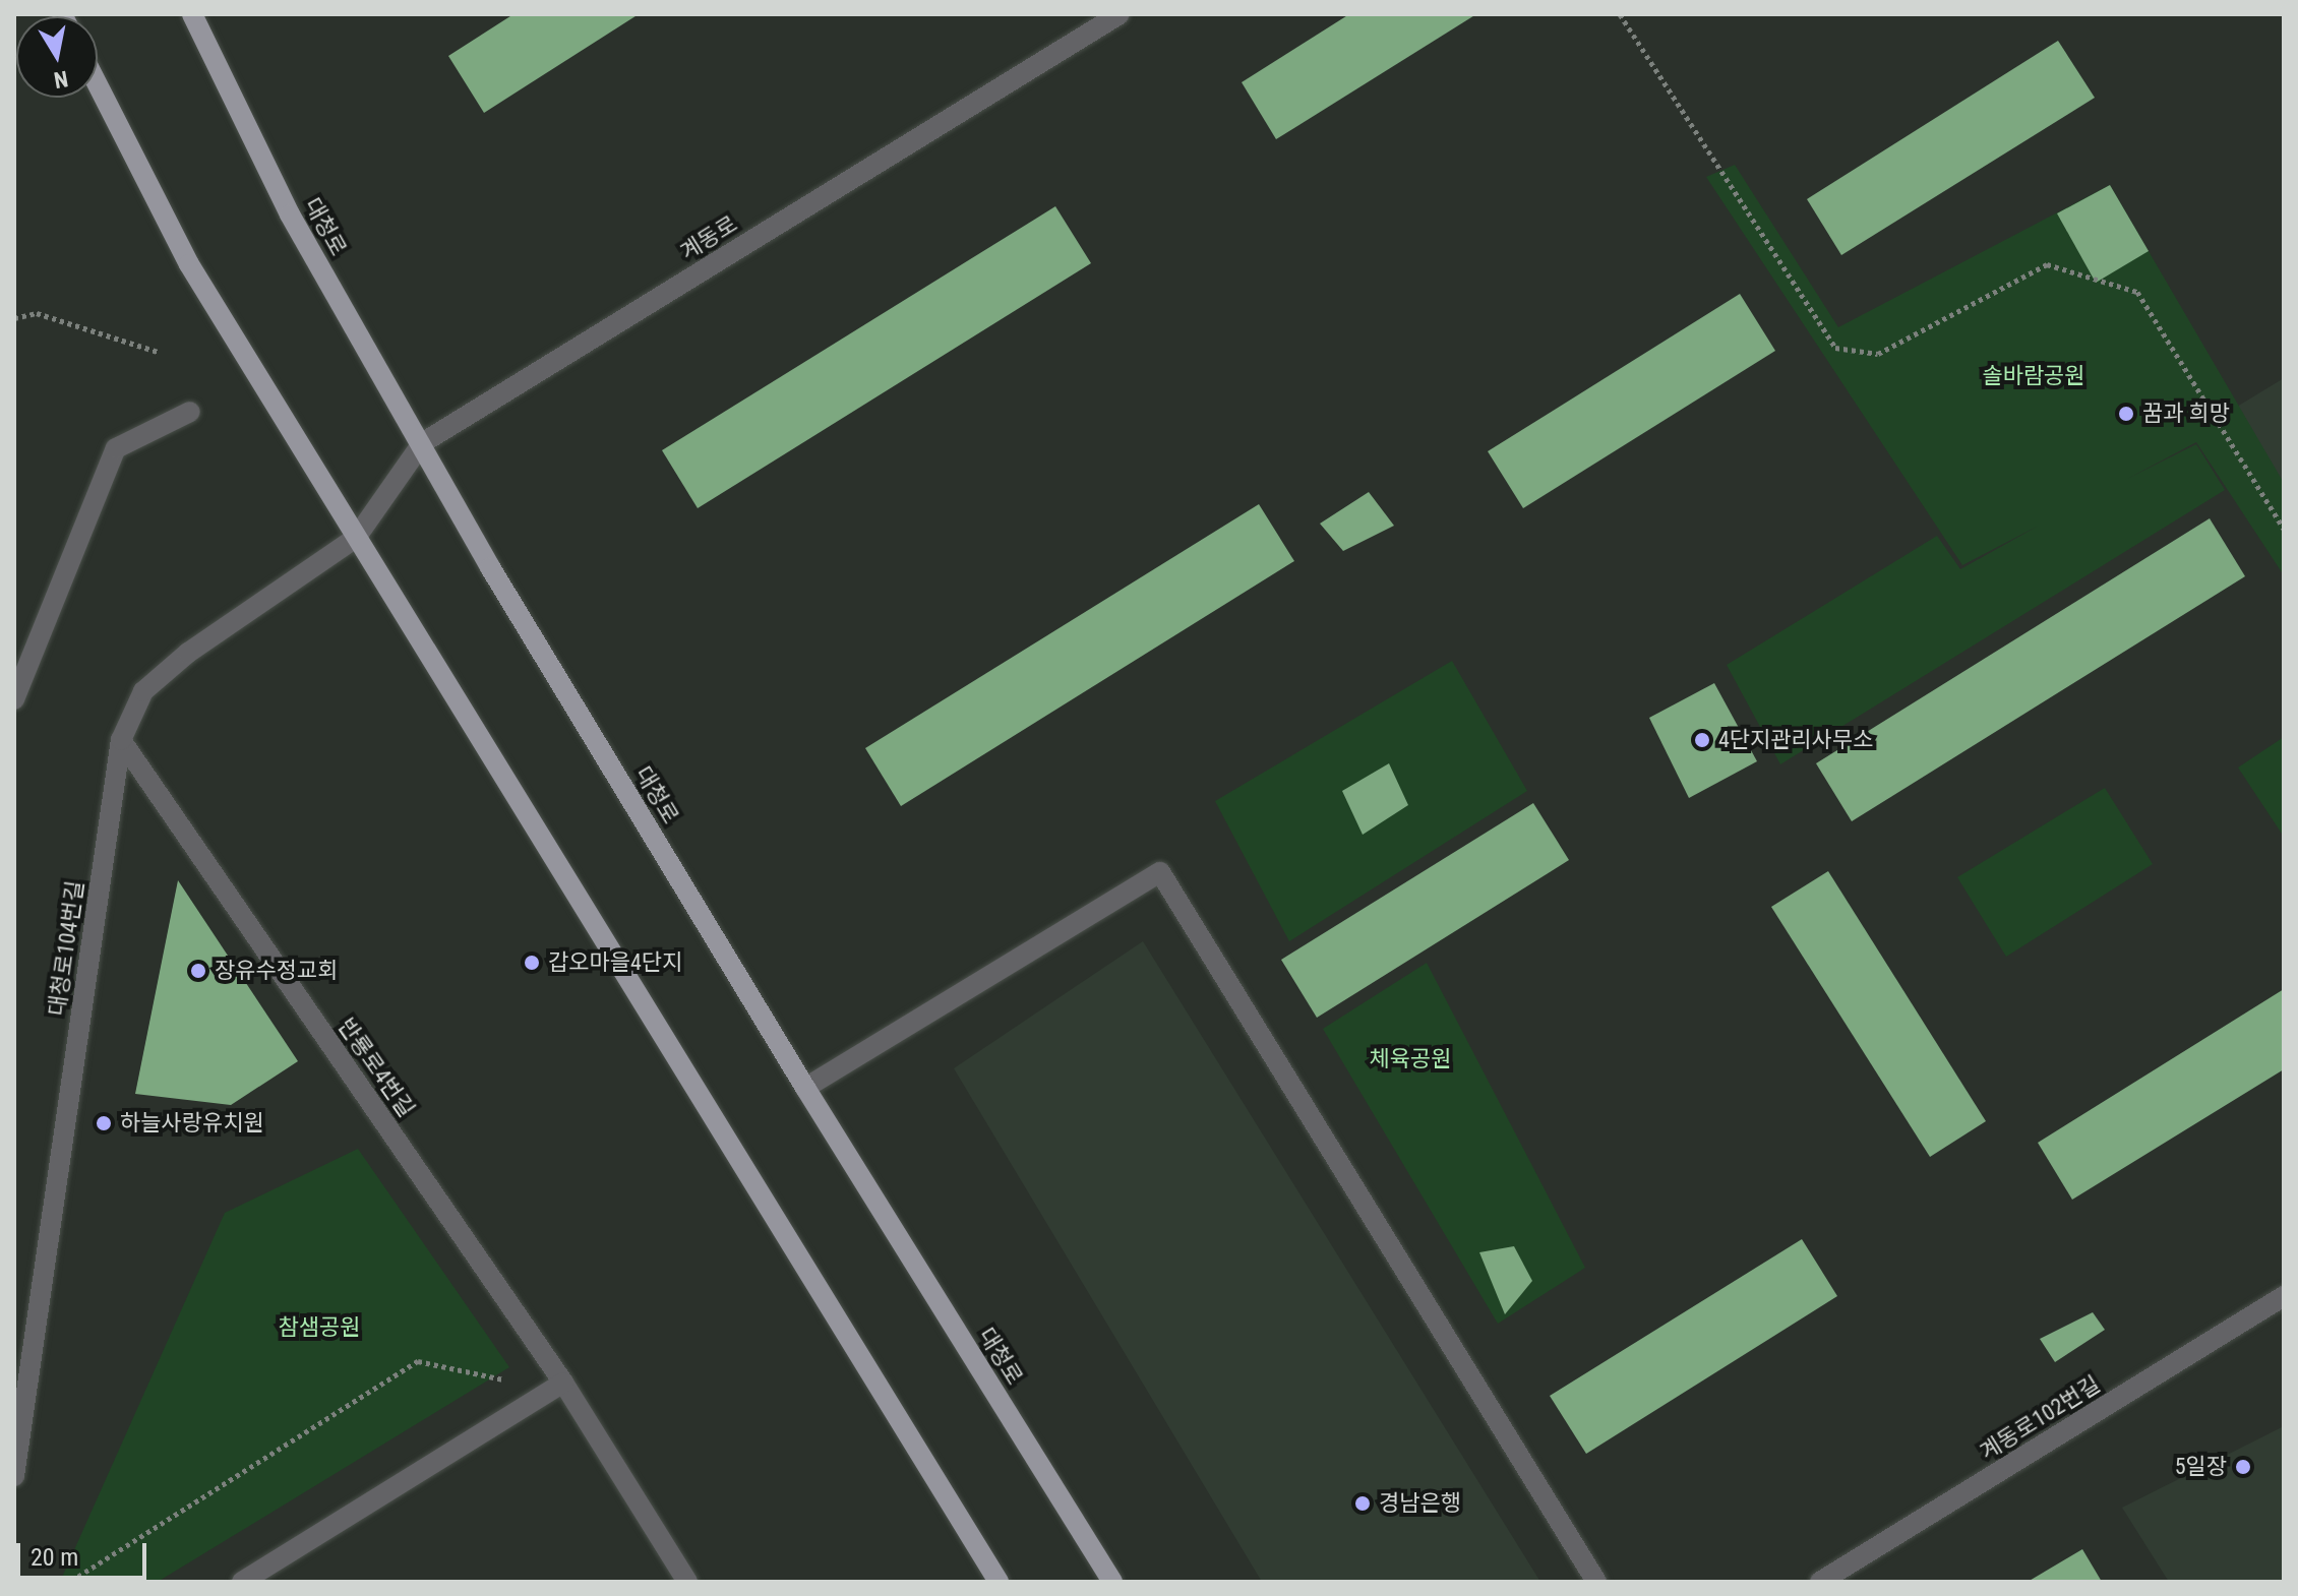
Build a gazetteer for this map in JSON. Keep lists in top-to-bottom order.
{
  "streets": {
    "main road": ["대청로"],
    "street": [
      "계동로",
      "대청로104번길",
      "반룡로4번길",
      "계동로102번길"
    ]
  },
  "crossings": [
    ["대청로", "계동로"],
    ["계동로", "대청로104번길"],
    ["대청로104번길", "반룡로4번길"]
  ],
  "parks": ["솔바람공원", "체육공원", "참샘공원"],
  "places": [
    "꿈과 희망",
    "4단지관리사무소",
    "갑오마을4단지",
    "장유수정교회",
    "하늘사랑유치원",
    "5일장",
    "경남은행"
  ],
  "scale_bar": "20 m",
  "north": "bottom"
}
